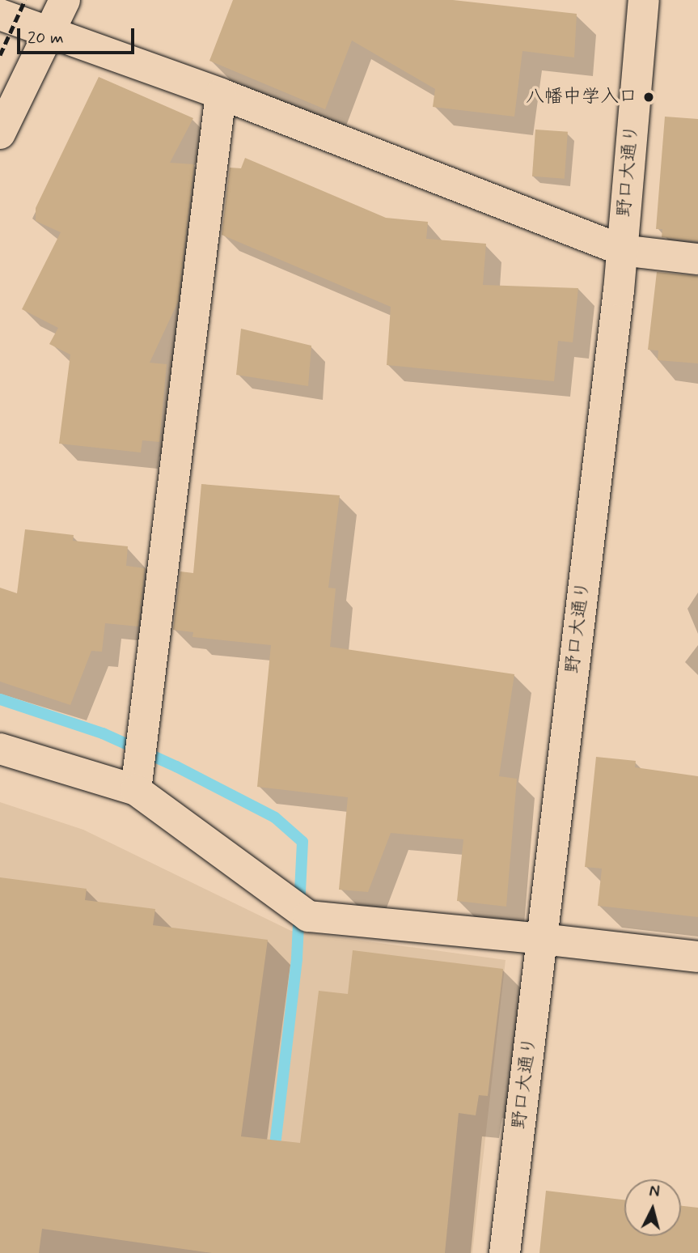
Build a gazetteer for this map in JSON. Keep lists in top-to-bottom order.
{
  "streets": {
    "street": ["野口大通り"]
  },
  "places": ["八幡中学入口"],
  "scale_bar": "20 m",
  "north": "top"
}
